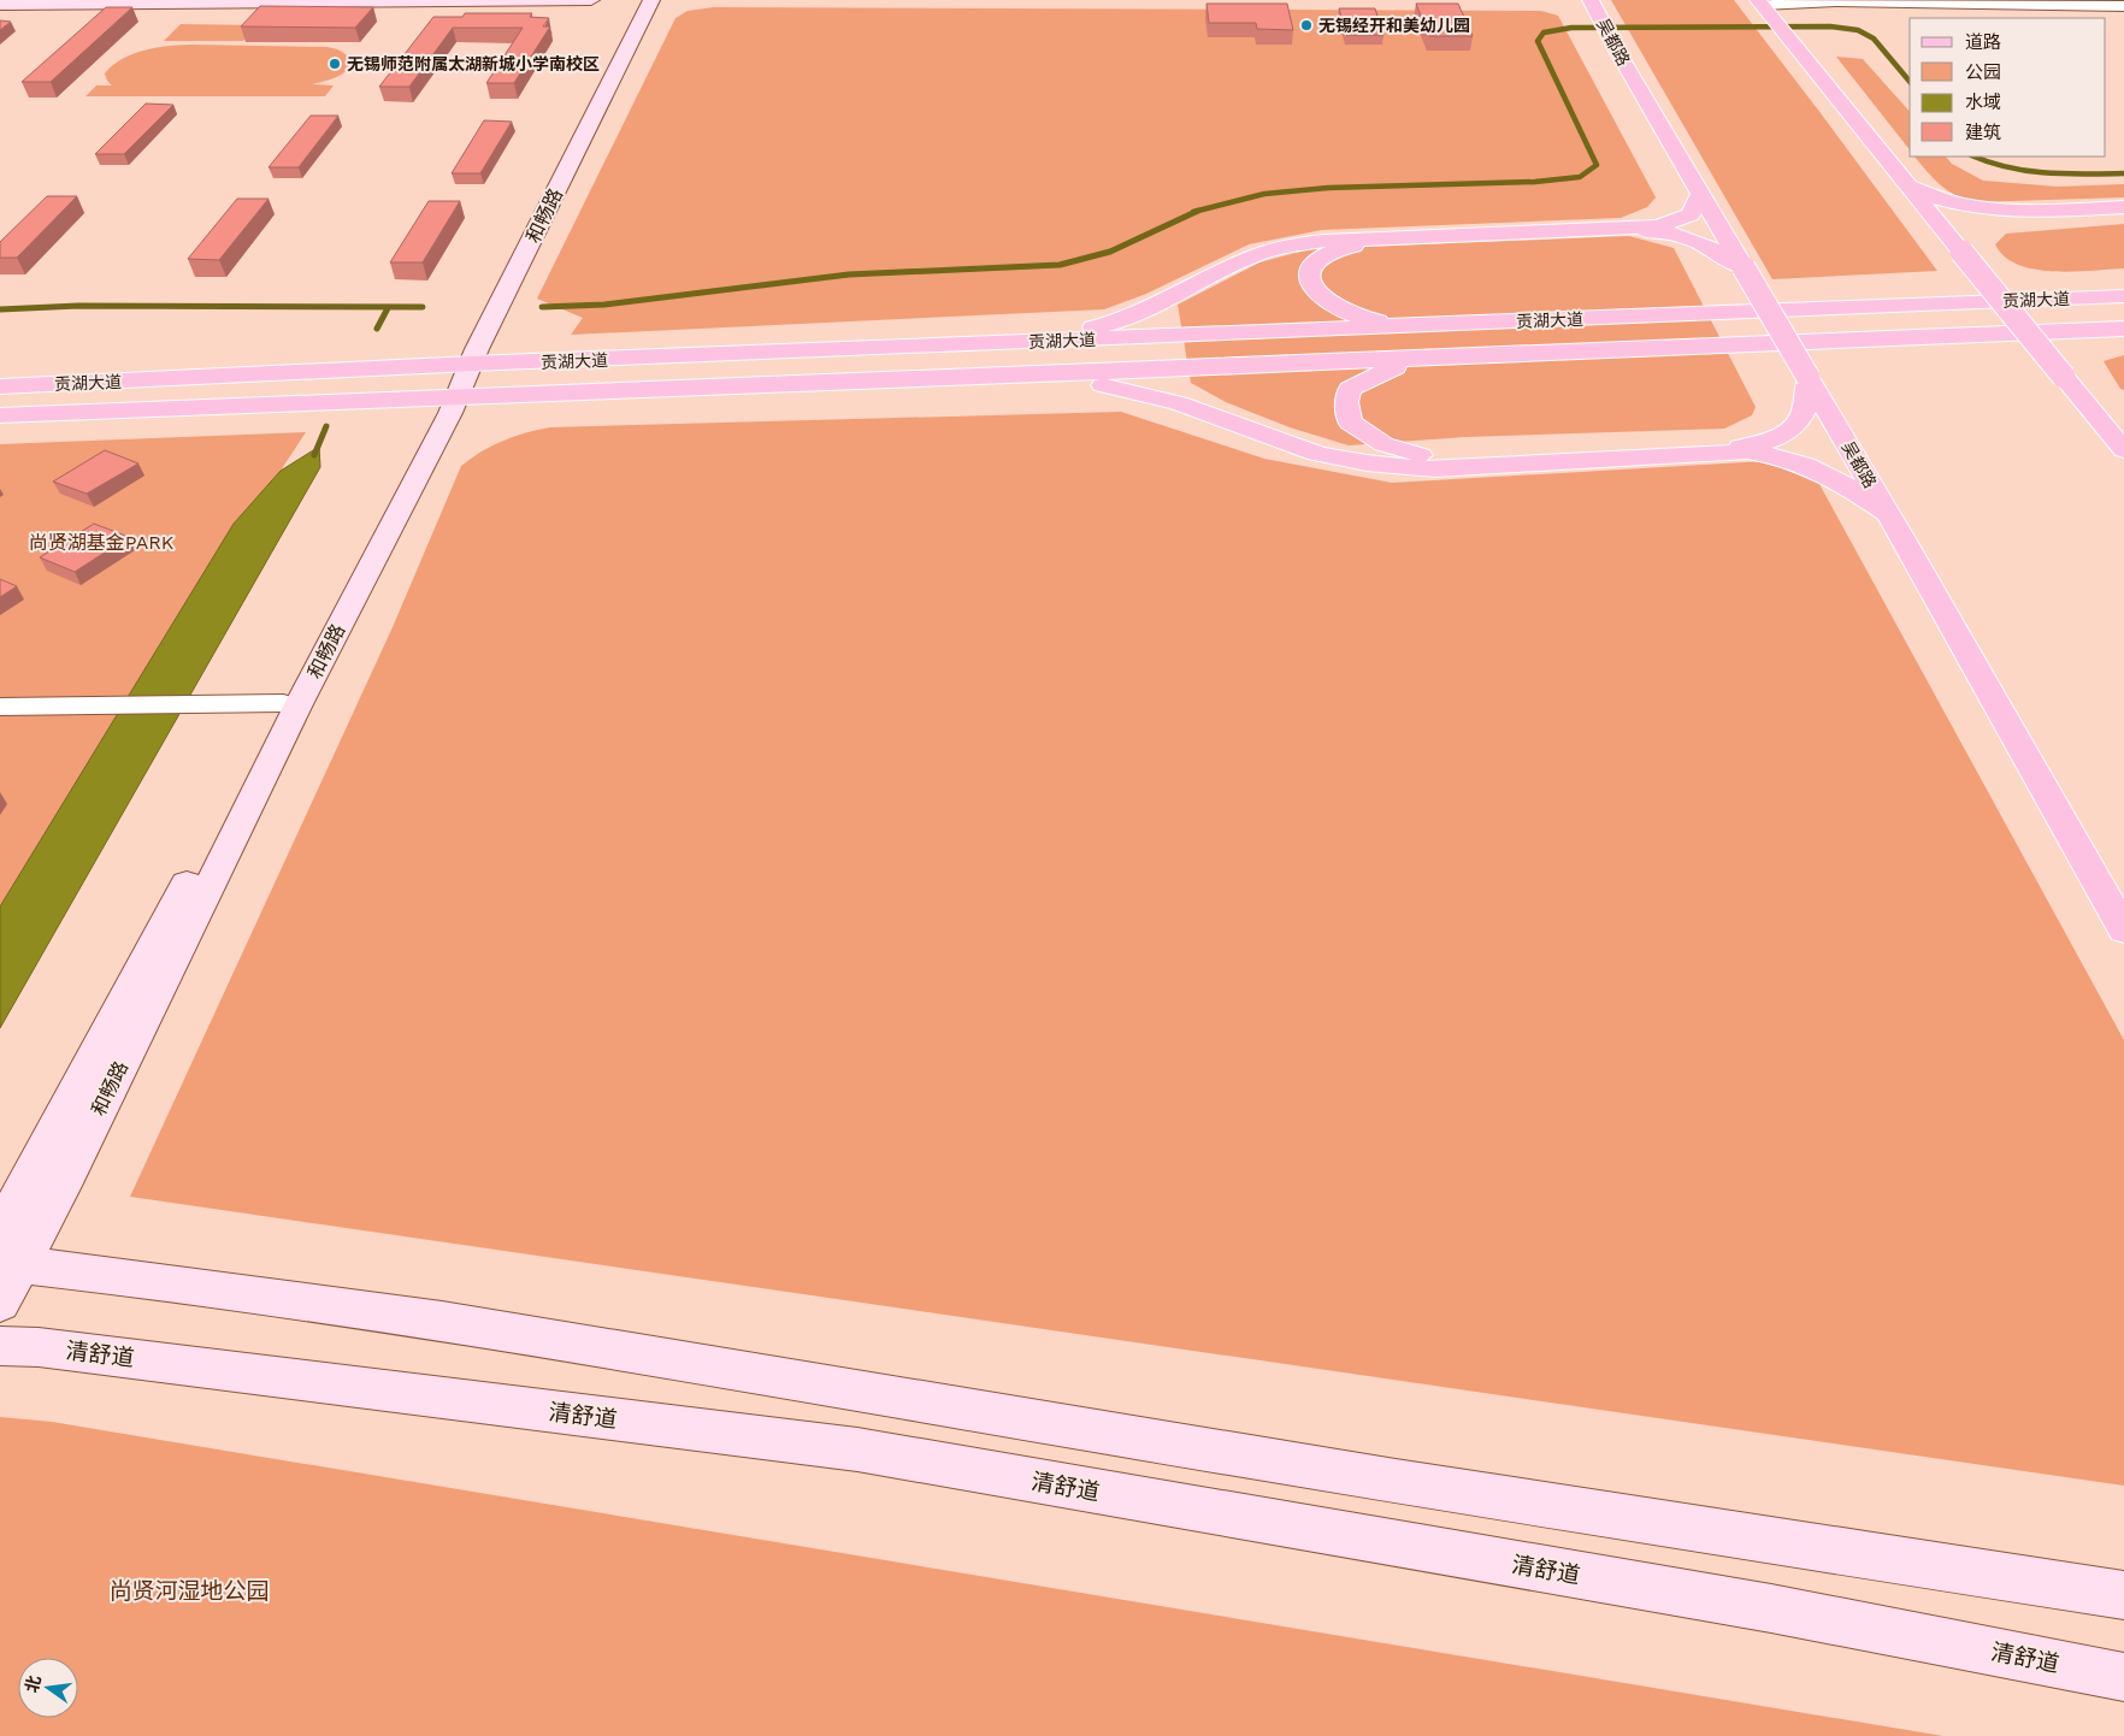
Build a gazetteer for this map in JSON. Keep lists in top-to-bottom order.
{
  "streets": {
    "main road": ["吴都路", "贡湖大道"],
    "street": ["和畅路", "清舒道"]
  },
  "crossings": [
    ["和畅路", "贡湖大道"]
  ],
  "parks": ["尚贤湖基金PARK", "尚贤河湿地公园"],
  "places": ["无锡经开和美幼儿园", "无锡师范附属太湖新城小学南校区"],
  "legend": [
    "道路",
    "公园",
    "水域",
    "建筑"
  ],
  "north": "left"
}
